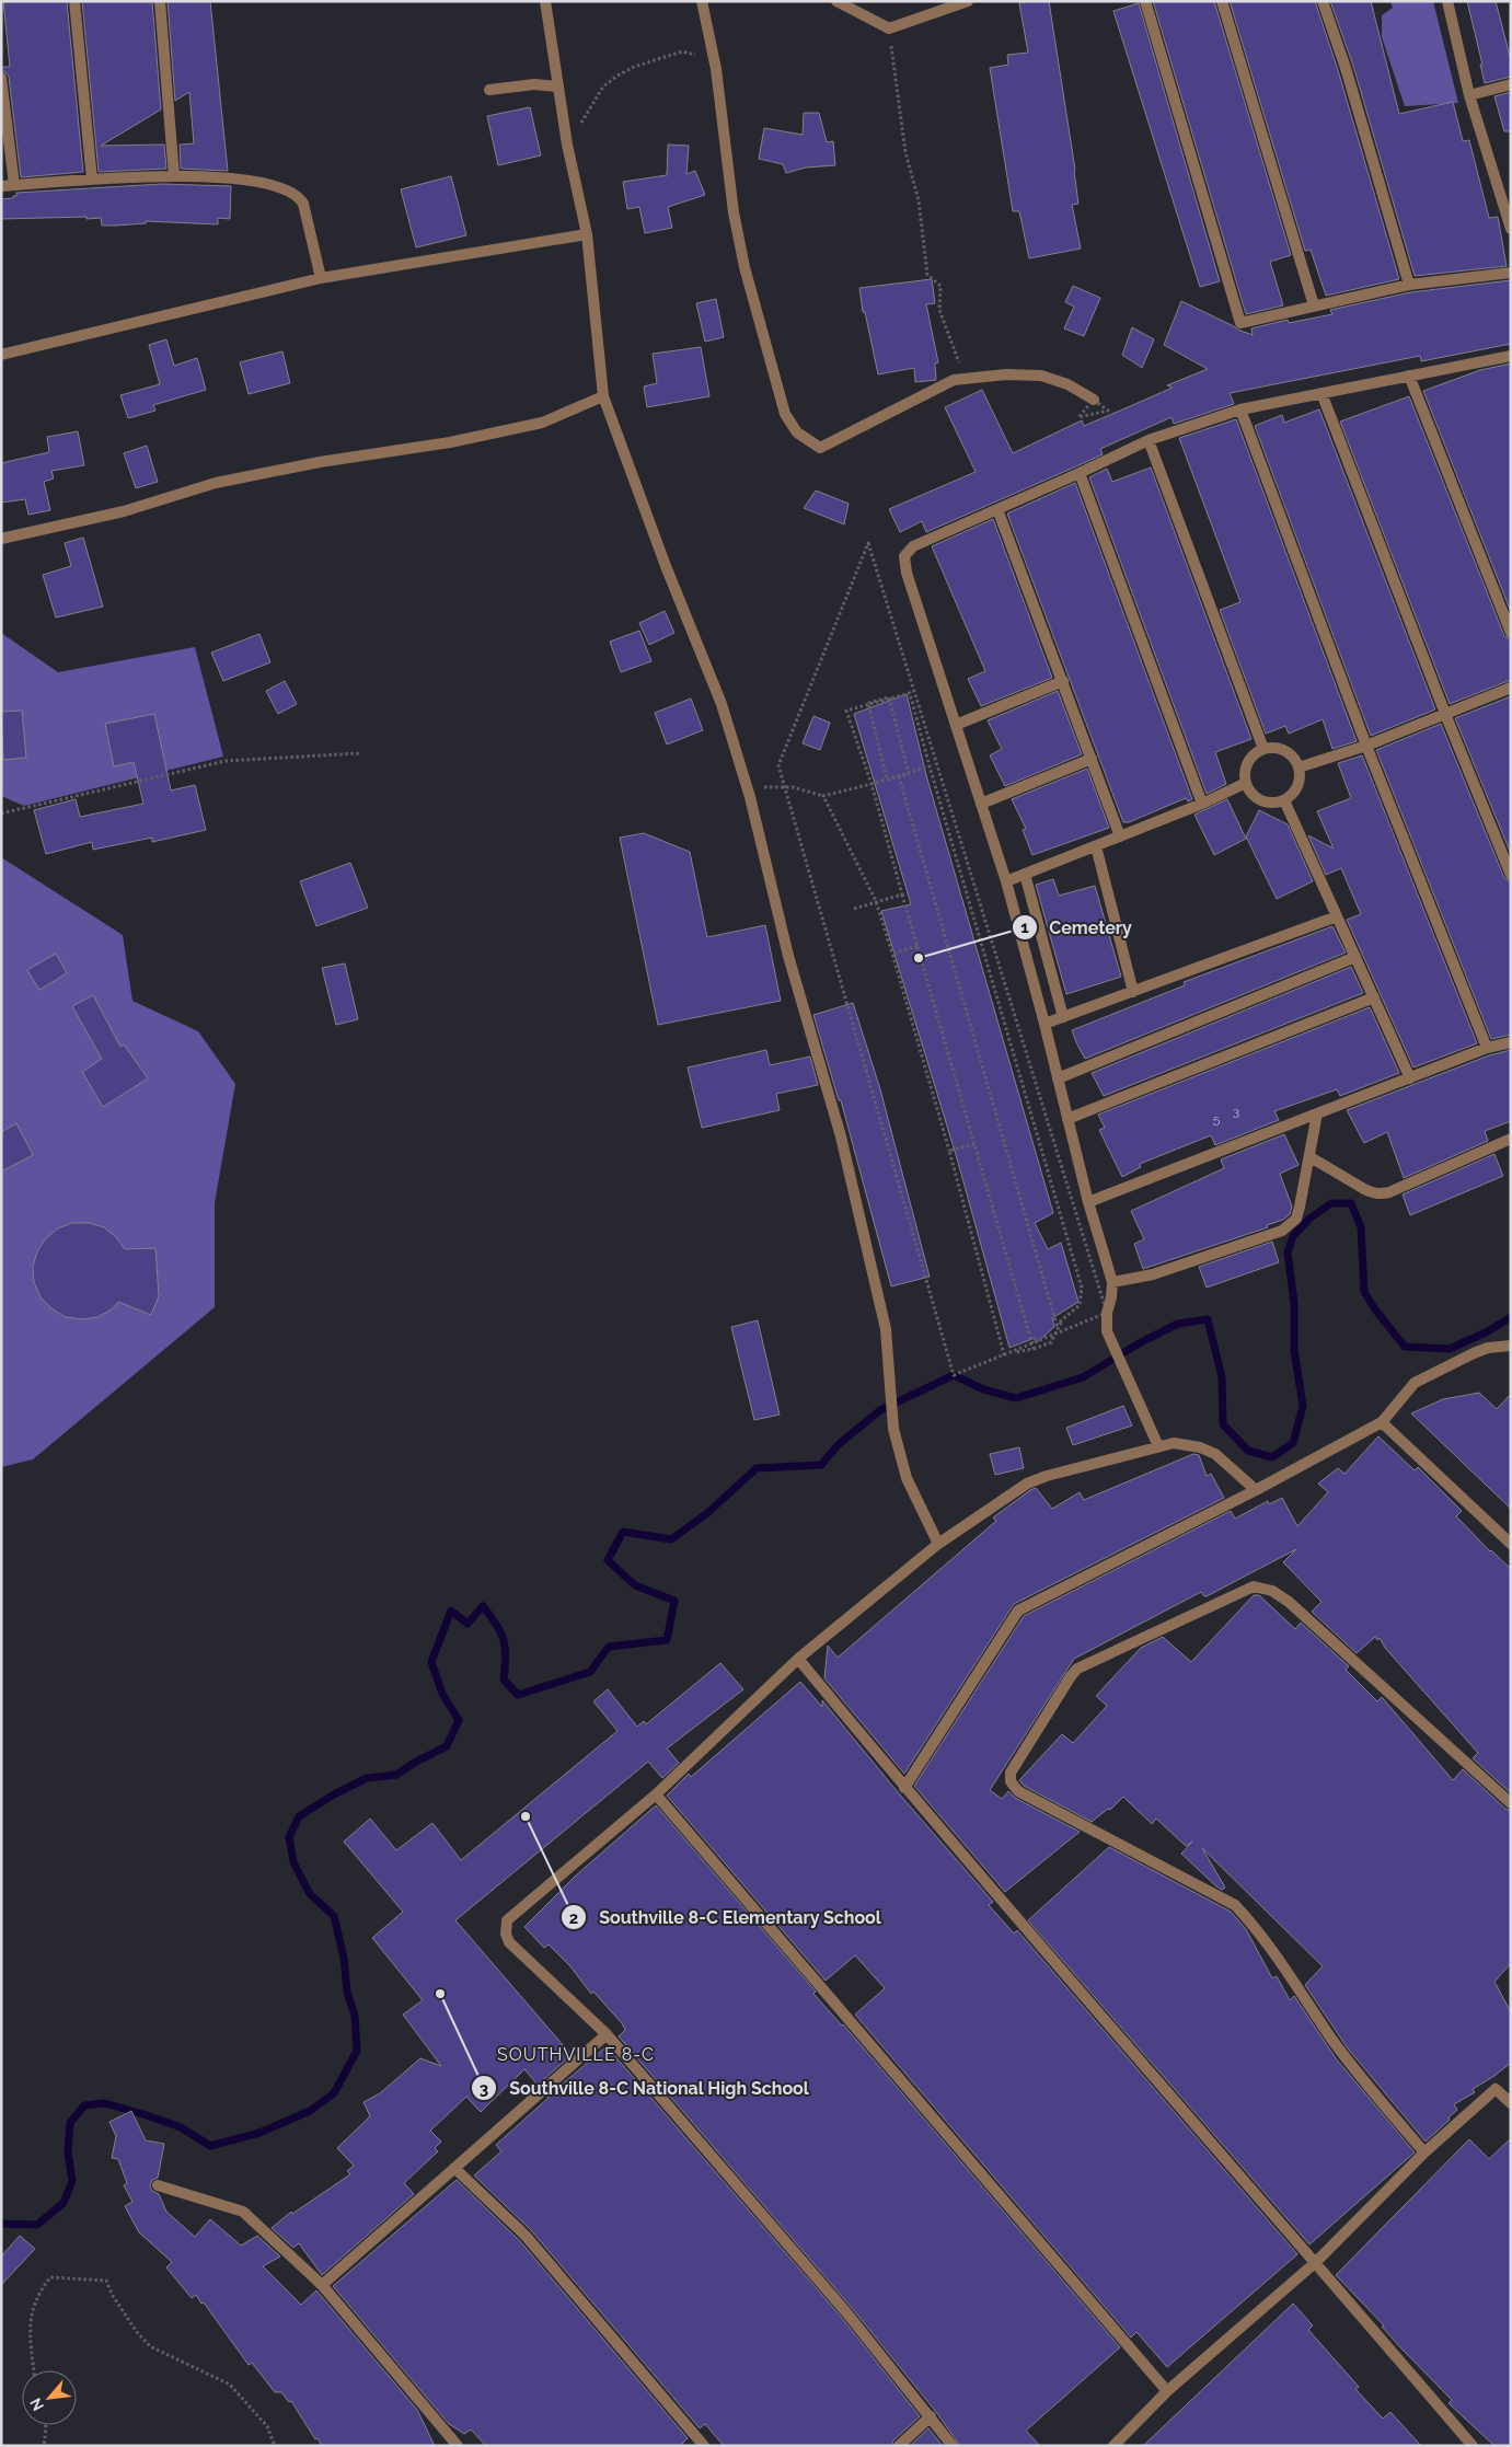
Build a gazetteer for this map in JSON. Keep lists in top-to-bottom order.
{
  "districts": ["SOUTHVILLE 8-C"],
  "places": ["Cemetery", "Southville 8-C Elementary School", "Southville 8-C National High School"],
  "house_numbers": ["3", "5"],
  "north": "bottom left"
}
